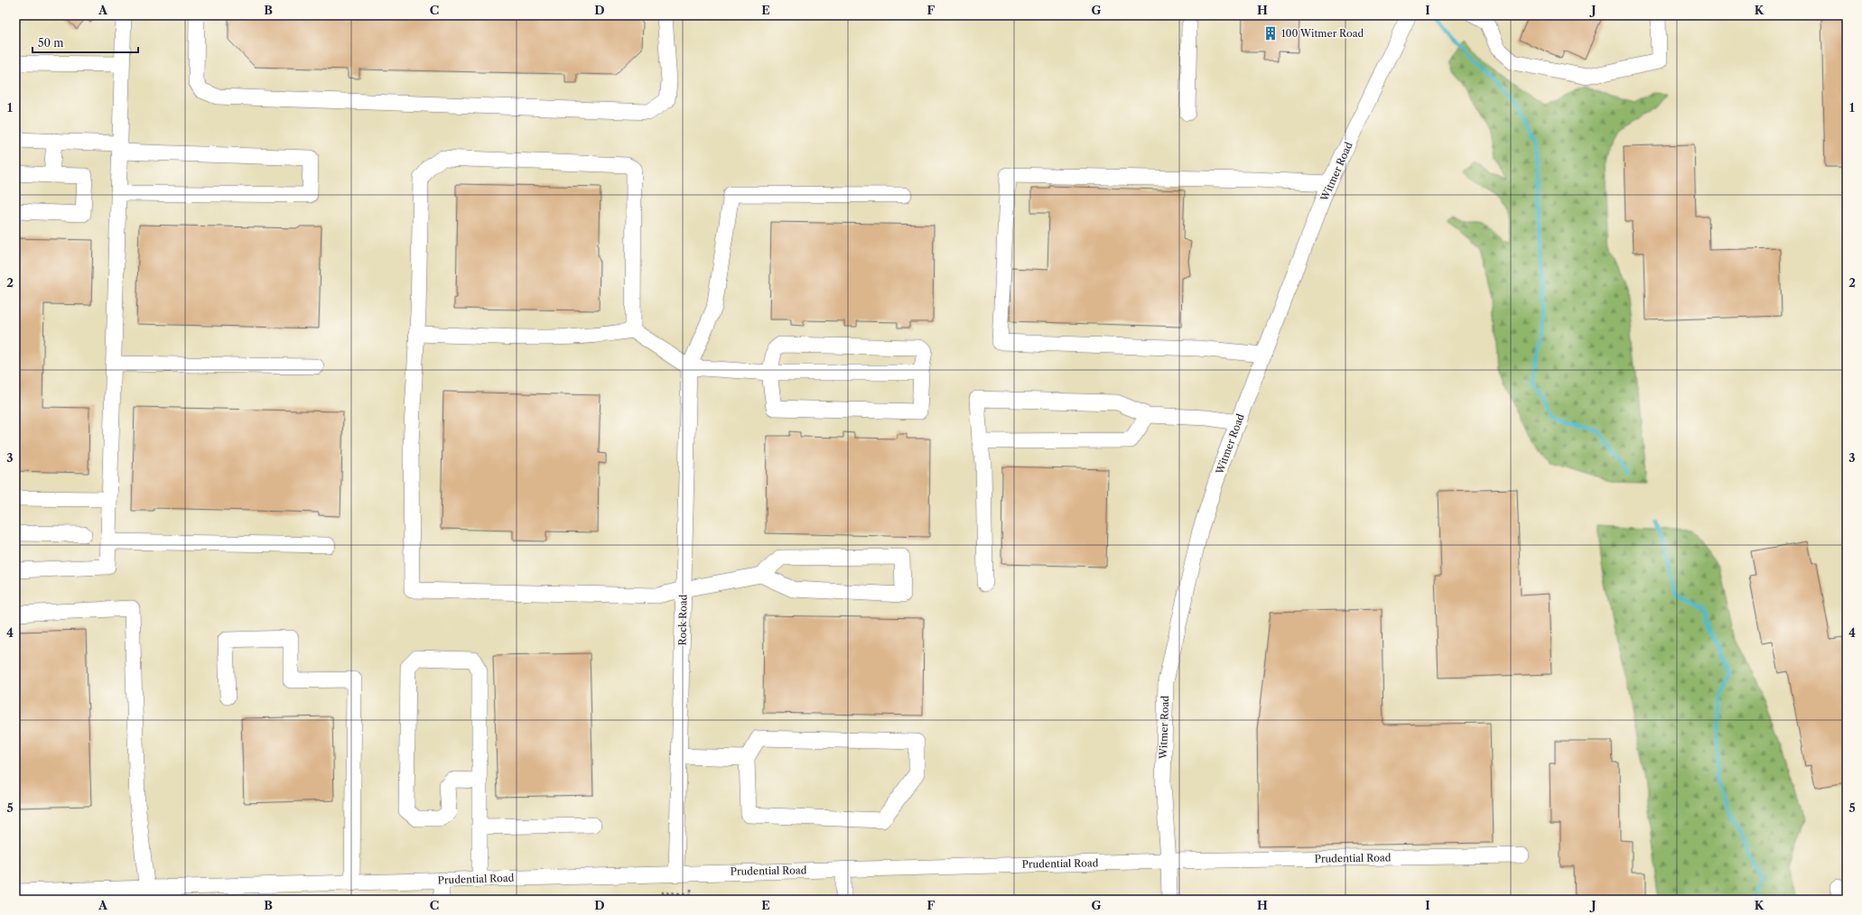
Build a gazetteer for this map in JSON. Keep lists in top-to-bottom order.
{
  "streets": {
    "street": ["Witmer Road", "Rock Road", "Prudential Road"]
  },
  "crossings": [
    ["Witmer Road", "Prudential Road"],
    ["Rock Road", "Prudential Road"]
  ],
  "places": {
    "building": ["100 Witmer Road"]
  },
  "scale_bar": "50 m",
  "grid": {
    "columns": [
      "A",
      "B",
      "C",
      "D",
      "E",
      "F",
      "G",
      "H",
      "I",
      "J",
      "K"
    ],
    "rows": [
      "1",
      "2",
      "3",
      "4",
      "5"
    ]
  }
}
